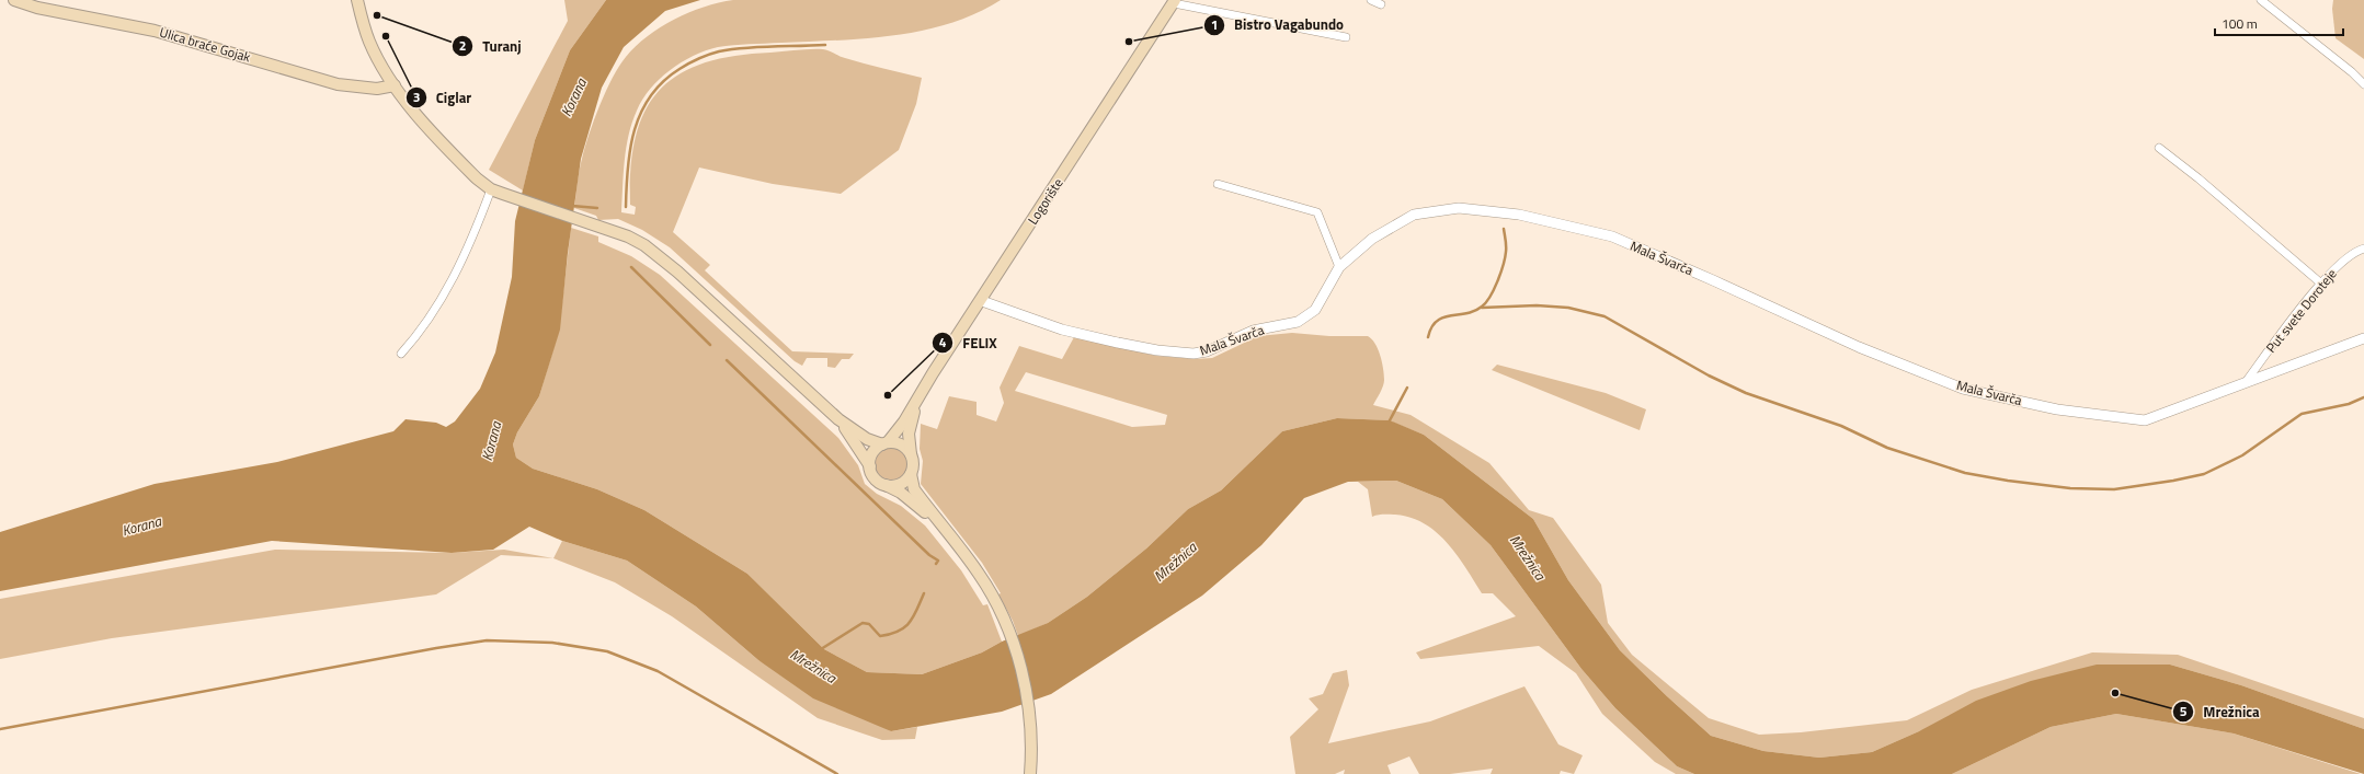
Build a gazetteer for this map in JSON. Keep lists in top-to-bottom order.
{
  "streets": {
    "main road": ["Ulica braće Gojak", "Logorište"],
    "street": ["Mala Švarča", "Put svete Doroteje"]
  },
  "crossings": [
    ["Logorište", "Mala Švarča"],
    ["Mala Švarča", "Put svete Doroteje"]
  ],
  "water": ["Korana", "Mrežnica"],
  "places": [
    "Turanj",
    "Ciglar",
    "Bistro Vagabundo",
    "FELIX",
    "Mrežnica"
  ],
  "scale_bar": "100 m"
}
